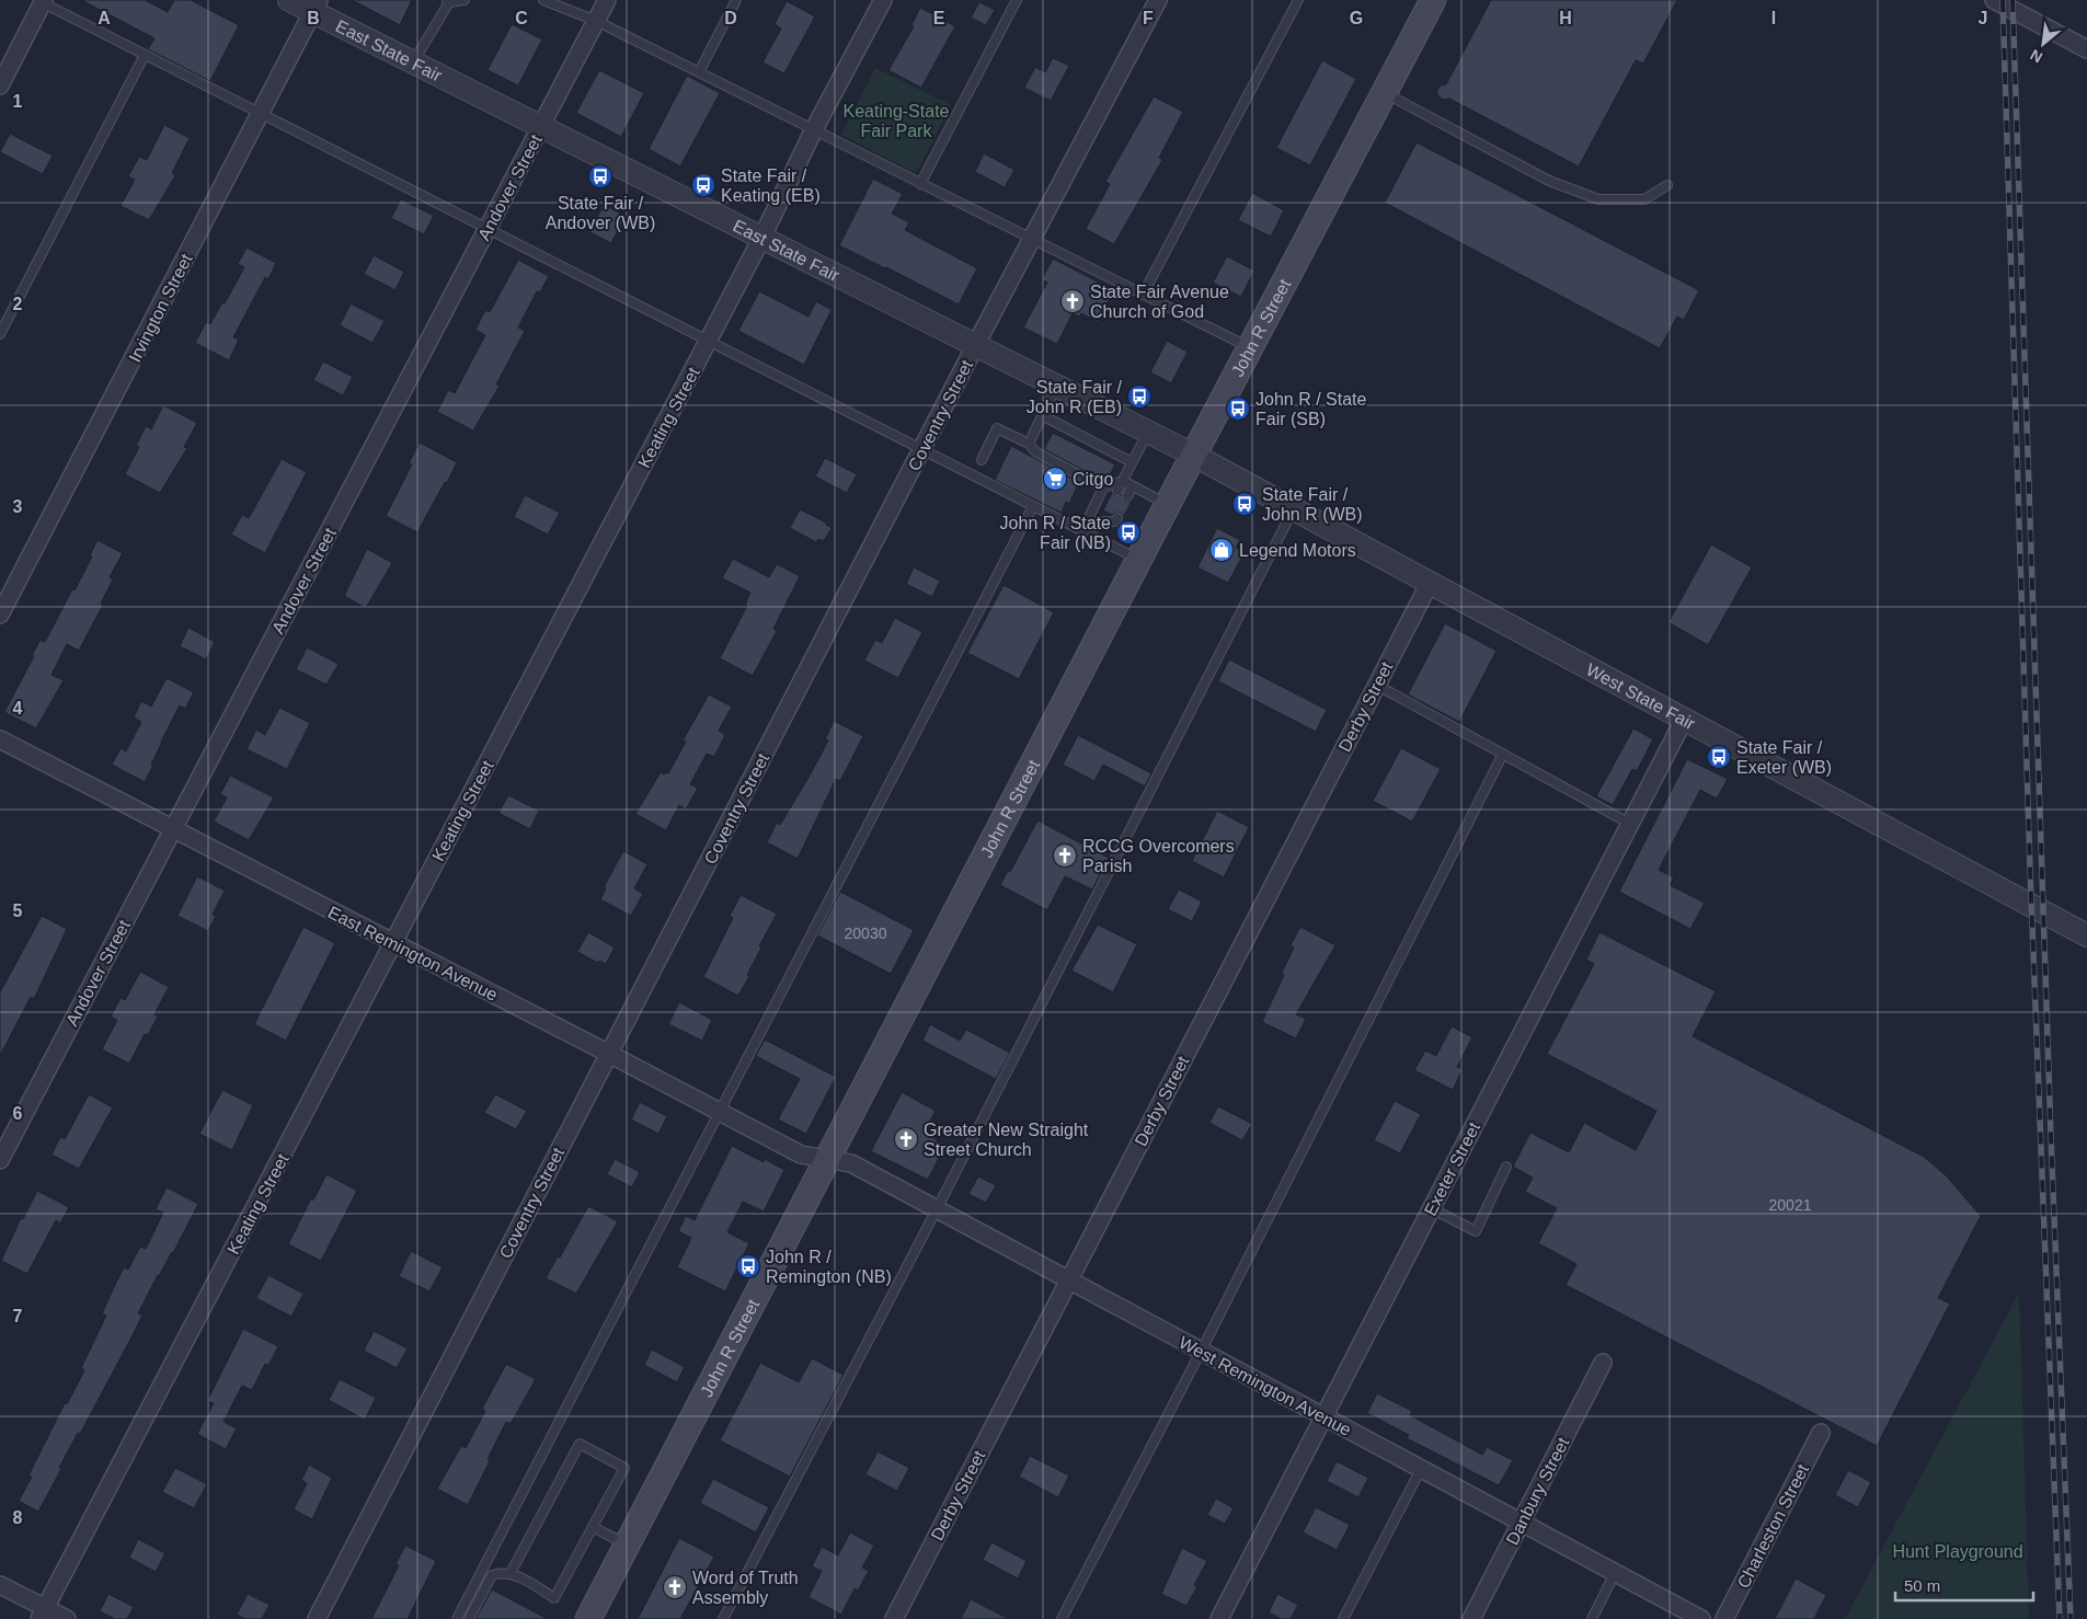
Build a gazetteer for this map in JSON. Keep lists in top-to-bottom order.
{
  "streets": {
    "main road": ["John R Street"],
    "street": [
      "East State Fair",
      "Andover Street",
      "Irvington Street",
      "Coventry Street",
      "Keating Street",
      "West State Fair",
      "Derby Street",
      "East Remington Avenue",
      "Exeter Street",
      "West Remington Avenue",
      "Danbury Street",
      "Charleston Street"
    ]
  },
  "crossings": [
    ["East State Fair", "Andover Street"],
    ["East State Fair", "Irvington Street"],
    ["East State Fair", "John R Street"],
    ["East State Fair", "Coventry Street"],
    ["East State Fair", "Keating Street"],
    ["East State Fair", "West State Fair"],
    ["Andover Street", "East Remington Avenue"],
    ["John R Street", "West State Fair"],
    ["John R Street", "East Remington Avenue"],
    ["John R Street", "West Remington Avenue"],
    ["Coventry Street", "East Remington Avenue"],
    ["Keating Street", "East Remington Avenue"],
    ["West State Fair", "Derby Street"],
    ["West State Fair", "Exeter Street"],
    ["Derby Street", "West Remington Avenue"],
    ["East Remington Avenue", "West Remington Avenue"],
    ["Exeter Street", "West Remington Avenue"],
    ["West Remington Avenue", "Danbury Street"]
  ],
  "parks": ["Keating-State Fair Park", "Hunt Playground"],
  "places": {
    "bus stop": [
      "State Fair / Andover (WB)",
      "State Fair / Keating (EB)",
      "State Fair / John R (EB)",
      "John R / State Fair (SB)",
      "State Fair / John R (WB)",
      "John R / State Fair (NB)",
      "State Fair / Exeter (WB)",
      "John R / Remington (NB)"
    ],
    "church": [
      "State Fair Avenue Church of God",
      "RCCG Overcomers Parish",
      "Greater New Straight Street Church",
      "Word of Truth Assembly"
    ],
    "supermarket": ["Citgo"],
    "shop": ["Legend Motors"]
  },
  "house_numbers": ["20030", "20021"],
  "scale_bar": "50 m",
  "north": "bottom left",
  "grid": {
    "columns": [
      "A",
      "B",
      "C",
      "D",
      "E",
      "F",
      "G",
      "H",
      "I",
      "J"
    ],
    "rows": [
      "1",
      "2",
      "3",
      "4",
      "5",
      "6",
      "7",
      "8"
    ]
  }
}
